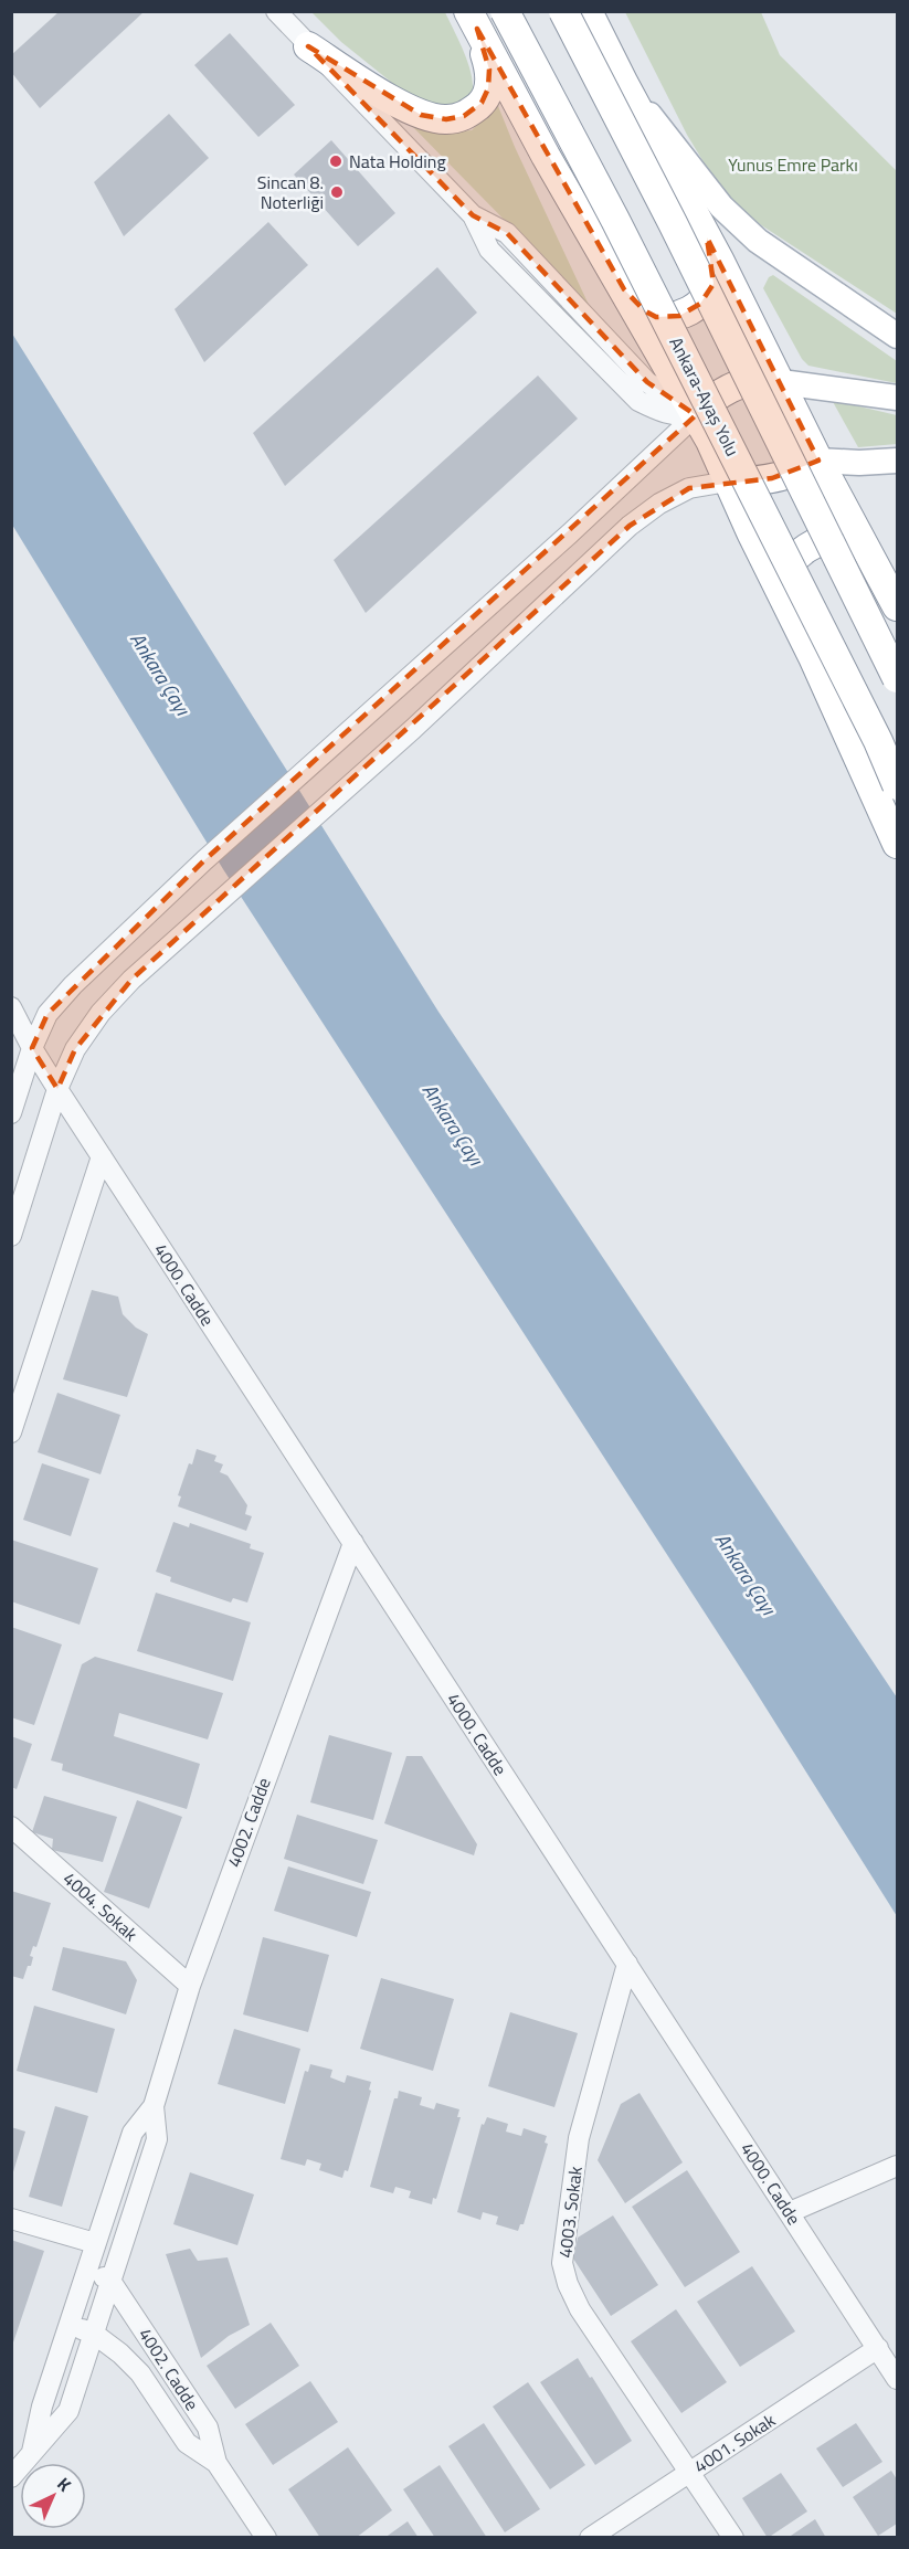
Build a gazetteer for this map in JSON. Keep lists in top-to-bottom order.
{
  "streets": {
    "highway": ["Ankara-Ayaş Yolu"],
    "street": [
      "4000. Cadde",
      "4002. Cadde",
      "4004. Sokak",
      "4003. Sokak",
      "4001. Sokak"
    ]
  },
  "crossings": [
    ["4000. Cadde", "4002. Cadde"],
    ["4000. Cadde", "4003. Sokak"],
    ["4000. Cadde", "4001. Sokak"],
    ["4002. Cadde", "4004. Sokak"],
    ["4003. Sokak", "4001. Sokak"]
  ],
  "water": ["Ankara Çayı"],
  "parks": ["Yunus Emre Parkı"],
  "places": ["Nata Holding", "Sincan 8. Noterliği"],
  "north": "top right"
}
